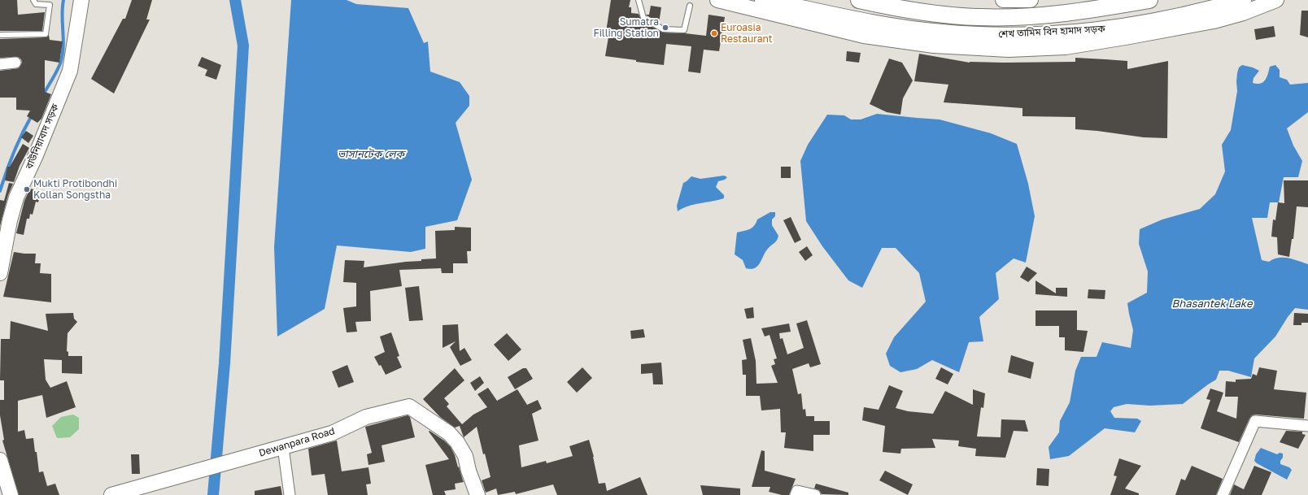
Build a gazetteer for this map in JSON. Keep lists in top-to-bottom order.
{
  "streets": {
    "main road": ["শেখ তামিম বিন হামাদ সড়ক"],
    "street": ["বাউনিয়াবাদ সড়ক", "Dewanpara Road"]
  },
  "water": ["ভাসানটেক লেক", "Bhasantek Lake"],
  "places": ["Sumatra Filling Station", "Euroasia Restaurant", "Mukti Protibondhi Kollan Songstha"]
}
